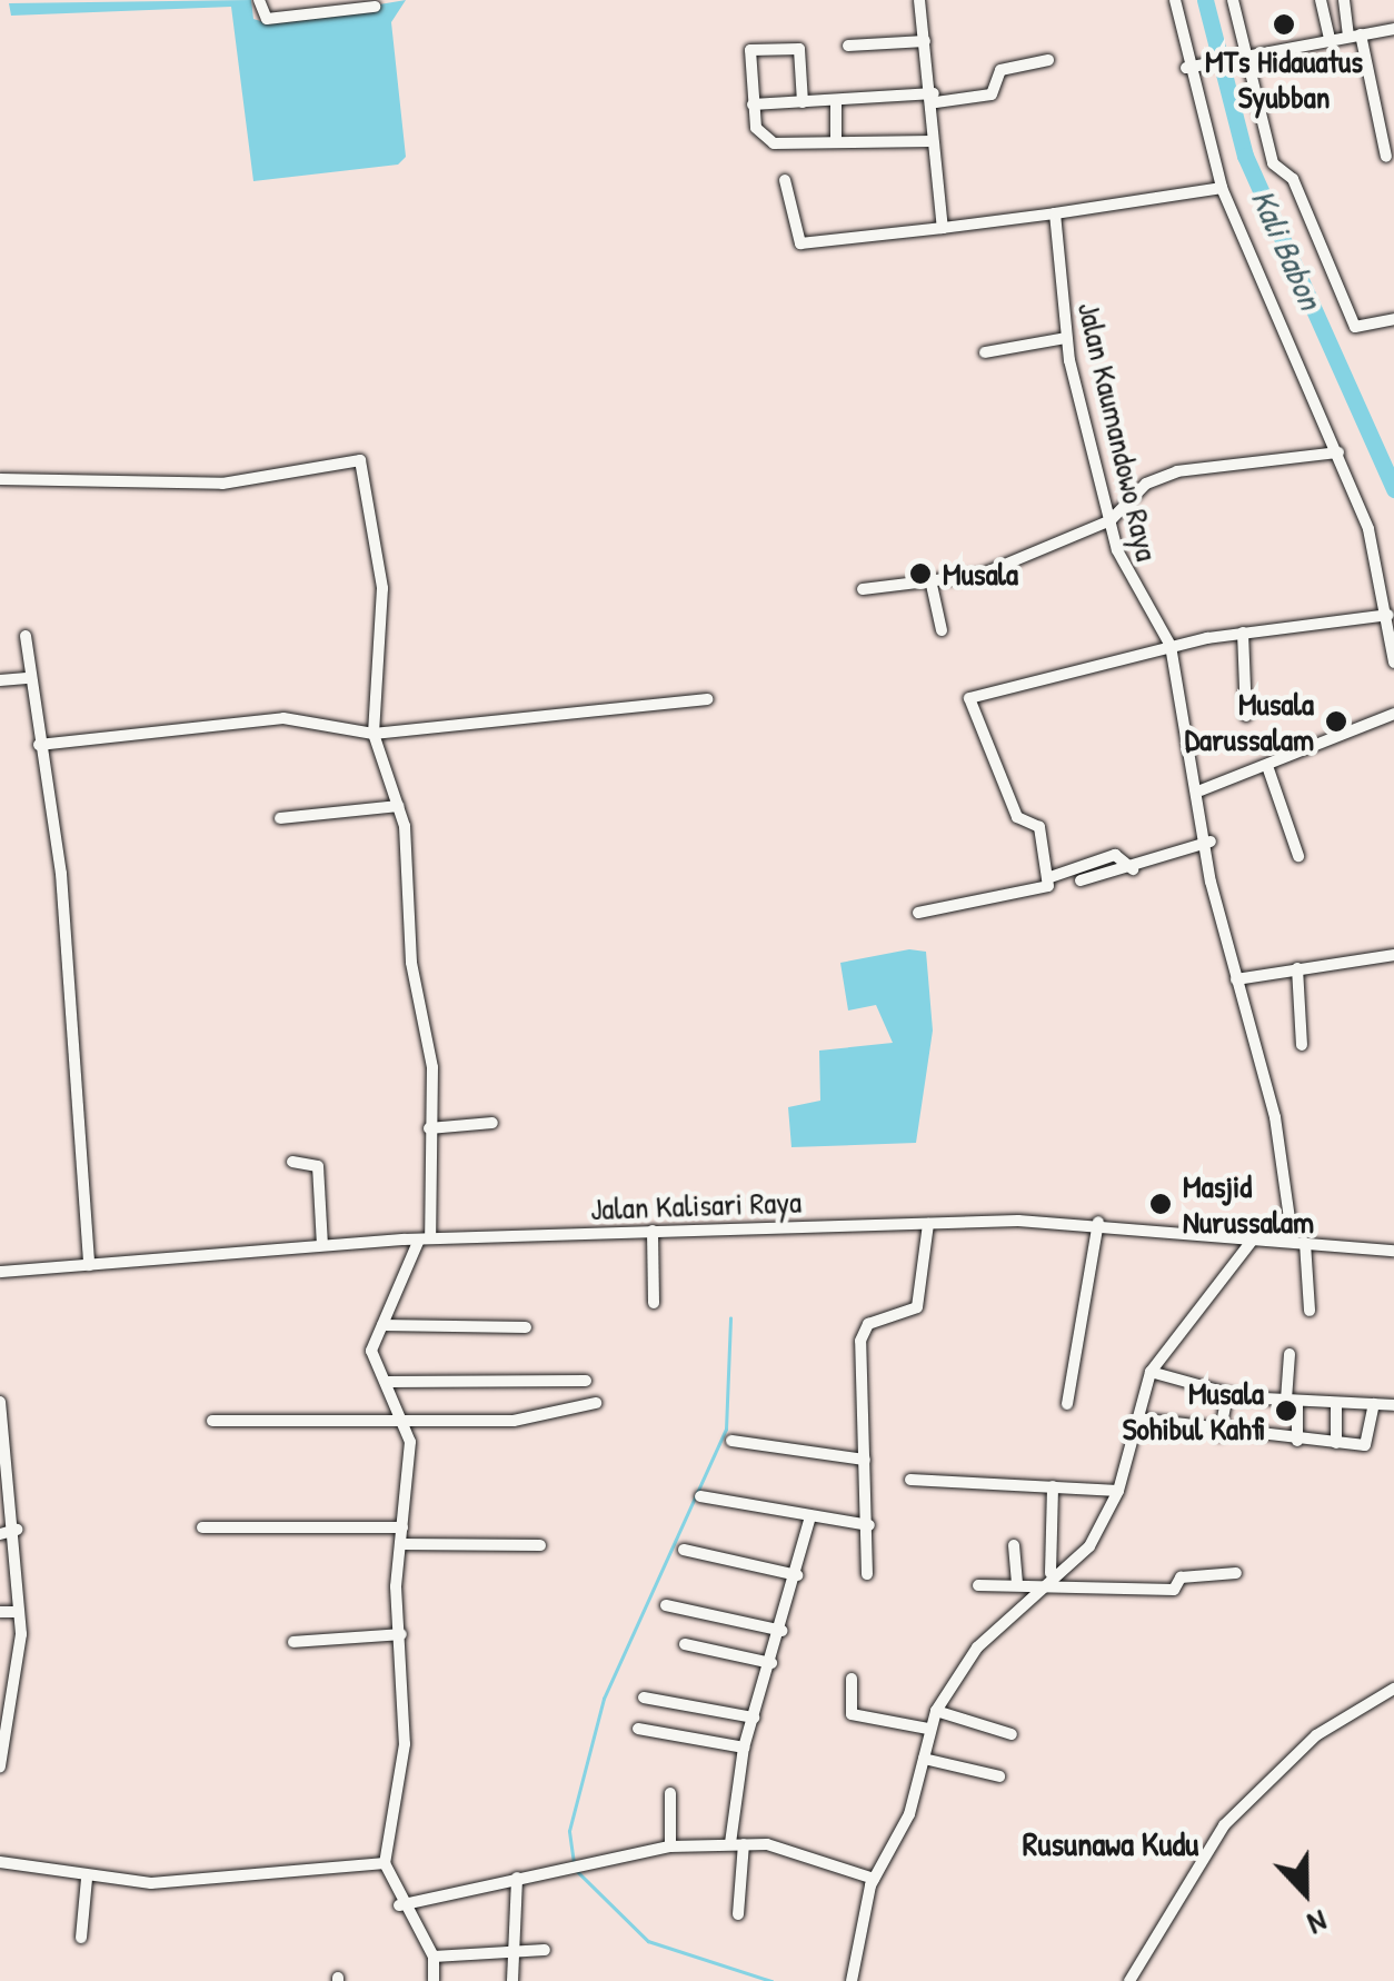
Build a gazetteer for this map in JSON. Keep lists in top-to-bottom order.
{
  "streets": {
    "street": ["Jalan Kaumandowo Raya", "Jalan Kalisari Raya"]
  },
  "crossings": [
    ["Jalan Kaumandowo Raya", "Jalan Kalisari Raya"]
  ],
  "districts": ["Rusunawa Kudu"],
  "water": ["Kali Babon"],
  "places": [
    "MTs Hidauatus Syubban",
    "Musala",
    "Musala Darussalam",
    "Masjid Nurussalam",
    "Musala Sohibul Kahfi"
  ],
  "north": "bottom"
}
